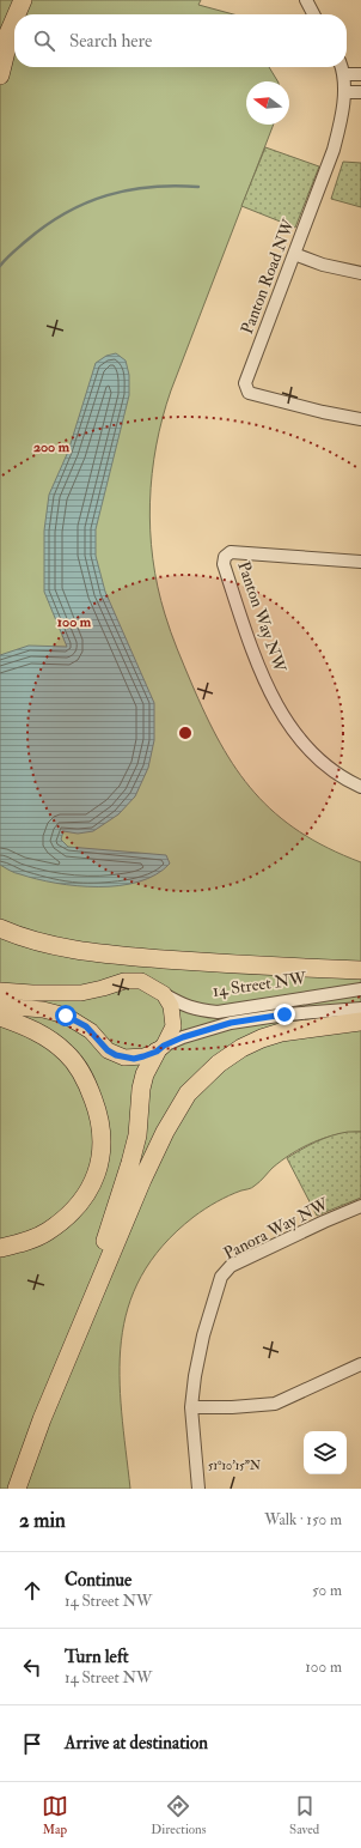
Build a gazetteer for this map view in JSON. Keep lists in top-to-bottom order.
{
  "streets": {
    "main road": ["14 Street NW"],
    "street": ["Panton Road NW", "Panton Way NW", "Panora Way NW"]
  },
  "north": "left",
  "page": {
    "search": "Search here",
    "heading": ["2 min", "Walk · 150 m"],
    "list": [
      ["Continue", "14 Street NW", "50 m"],
      ["Turn left", "14 Street NW", "100 m"],
      "Arrive at destination"
    ],
    "nav": ["Map", "Directions", "Saved"]
  },
  "coordinates": ["51°10'15\"N"],
  "rings": ["200 m", "100 m"]
}
